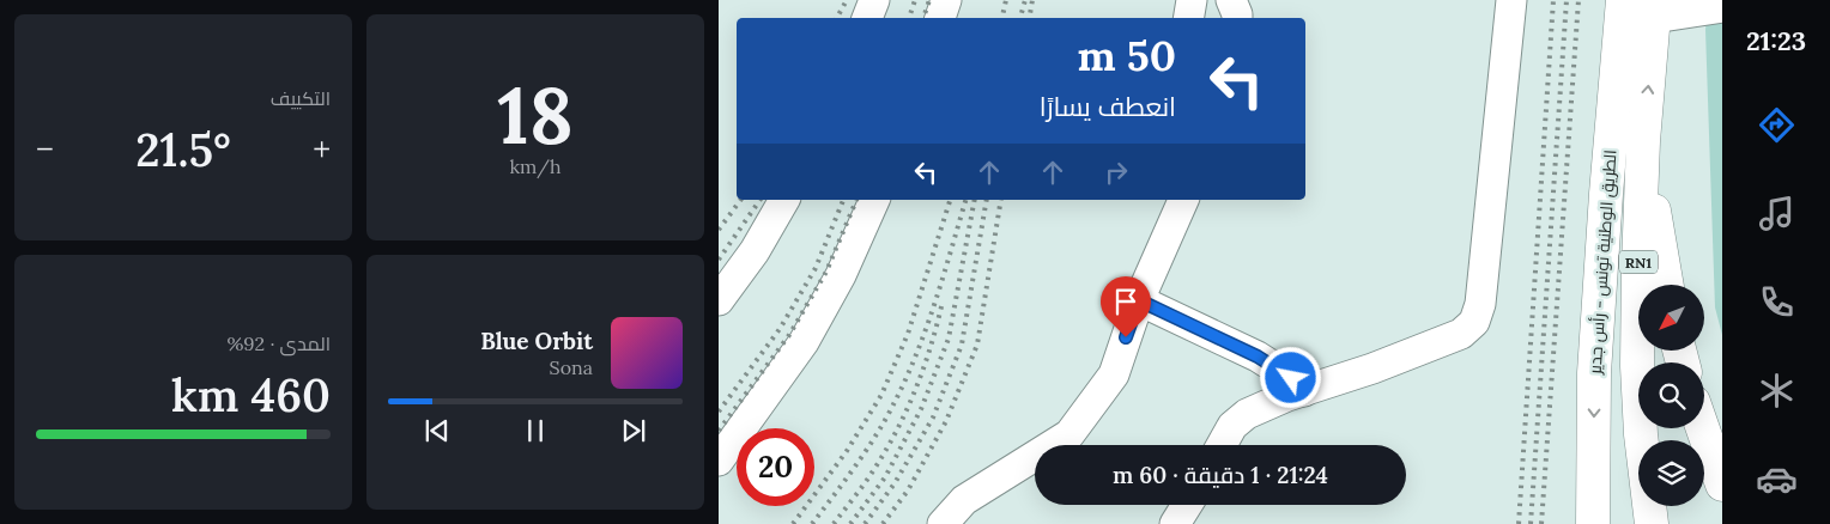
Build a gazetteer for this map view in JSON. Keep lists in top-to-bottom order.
{
  "streets": {
    "main road": ["الطريق الوطنية تونس - رأس جدير", "RN1"]
  },
  "north": "bottom left",
  "page": {
    "tabs": "21:23",
    "tile": [
      ["18", "km/h"],
      "التكييف",
      ["المدى · 92%", "460 km"]
    ],
    "turn": ["50 m", "انعطف يسارًا"],
    "heat": ["−", "21.5°", "+"],
    "song": ["Blue Orbit", "Sona"],
    "limit": "20",
    "trip": "21:24 · 1 دقيقة · 60 m"
  }
}
